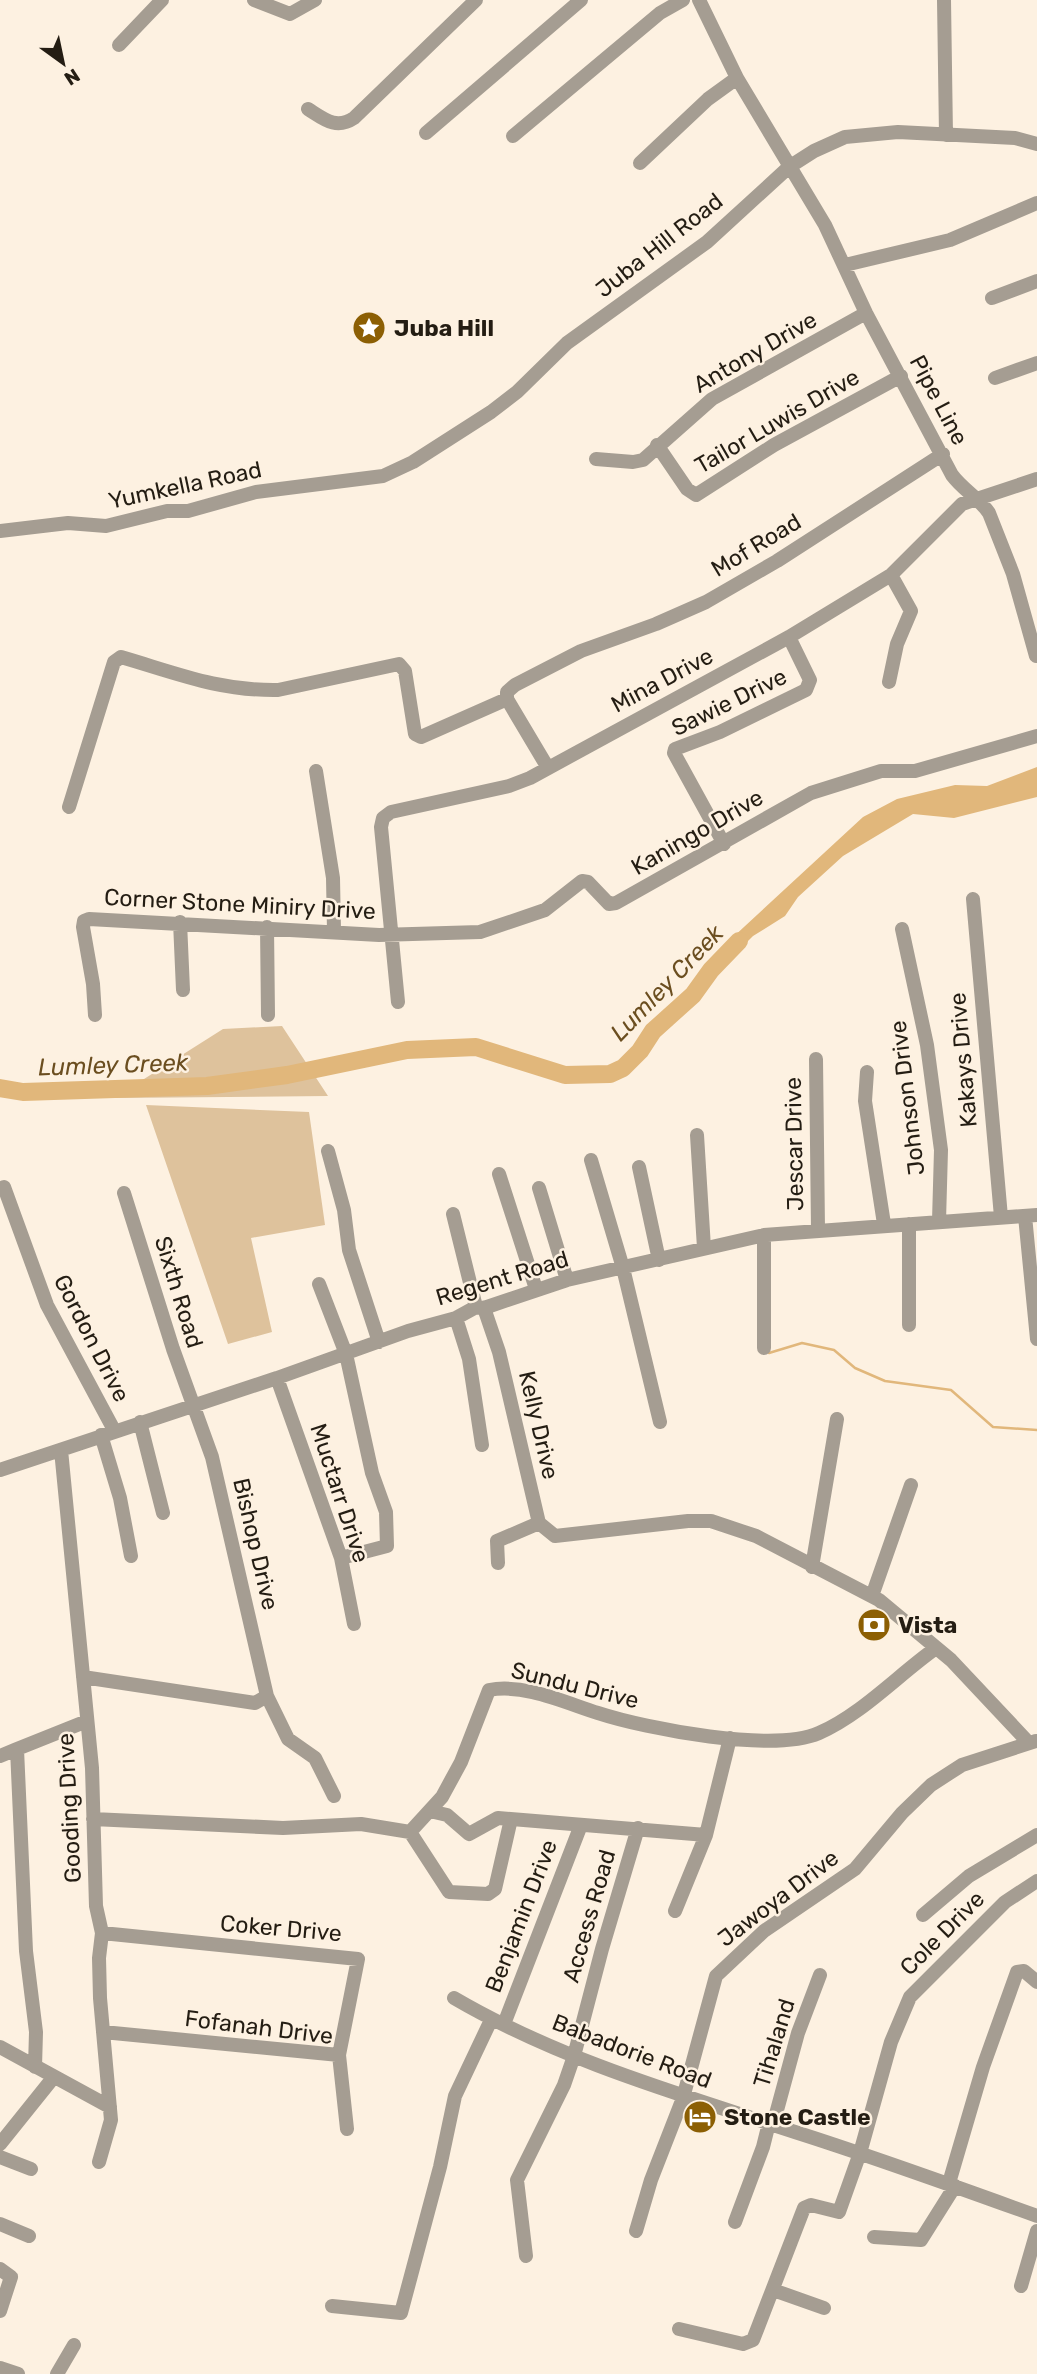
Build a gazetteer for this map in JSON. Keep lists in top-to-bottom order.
{
  "streets": {
    "street": [
      "Juba Hill Road",
      "Antony Drive",
      "Pipe Line",
      "Tailor Luwis Drive",
      "Yumkella Road",
      "Mof Road",
      "Mina Drive",
      "Sawie Drive",
      "Kaningo Drive",
      "Corner Stone Miniry Drive",
      "Kakays Drive",
      "Johnson Drive",
      "Jescar Drive",
      "Regent Road",
      "Sixth Road",
      "Gordon Drive",
      "Kelly Drive",
      "Muctarr Drive",
      "Bishop Drive",
      "Sundu Drive",
      "Gooding Drive",
      "Jawoya Drive",
      "Benjamin Drive",
      "Access Road",
      "Coker Drive",
      "Cole Drive",
      "Fofanah Drive",
      "Tihaland",
      "Babadorie Road"
    ]
  },
  "crossings": [
    ["Juba Hill Road", "Pipe Line"],
    ["Juba Hill Road", "Yumkella Road"],
    ["Antony Drive", "Pipe Line"],
    ["Antony Drive", "Tailor Luwis Drive"],
    ["Pipe Line", "Tailor Luwis Drive"],
    ["Pipe Line", "Mof Road"],
    ["Pipe Line", "Mina Drive"],
    ["Mina Drive", "Sawie Drive"],
    ["Mina Drive", "Kaningo Drive"],
    ["Mina Drive", "Corner Stone Miniry Drive"],
    ["Sawie Drive", "Kaningo Drive"],
    ["Kaningo Drive", "Corner Stone Miniry Drive"],
    ["Kakays Drive", "Regent Road"],
    ["Johnson Drive", "Regent Road"],
    ["Jescar Drive", "Regent Road"],
    ["Regent Road", "Sixth Road"],
    ["Regent Road", "Gordon Drive"],
    ["Regent Road", "Kelly Drive"],
    ["Regent Road", "Muctarr Drive"],
    ["Regent Road", "Bishop Drive"],
    ["Regent Road", "Gooding Drive"],
    ["Sixth Road", "Bishop Drive"],
    ["Sundu Drive", "Access Road"],
    ["Gooding Drive", "Coker Drive"],
    ["Gooding Drive", "Fofanah Drive"],
    ["Jawoya Drive", "Babadorie Road"],
    ["Benjamin Drive", "Access Road"],
    ["Benjamin Drive", "Babadorie Road"],
    ["Access Road", "Babadorie Road"],
    ["Coker Drive", "Fofanah Drive"],
    ["Cole Drive", "Babadorie Road"],
    ["Tihaland", "Babadorie Road"]
  ],
  "water": ["Lumley Creek"],
  "places": {
    "place": ["Juba Hill"],
    "bank": ["Vista"],
    "hotel": ["Stone Castle"]
  },
  "north": "bottom right"
}
